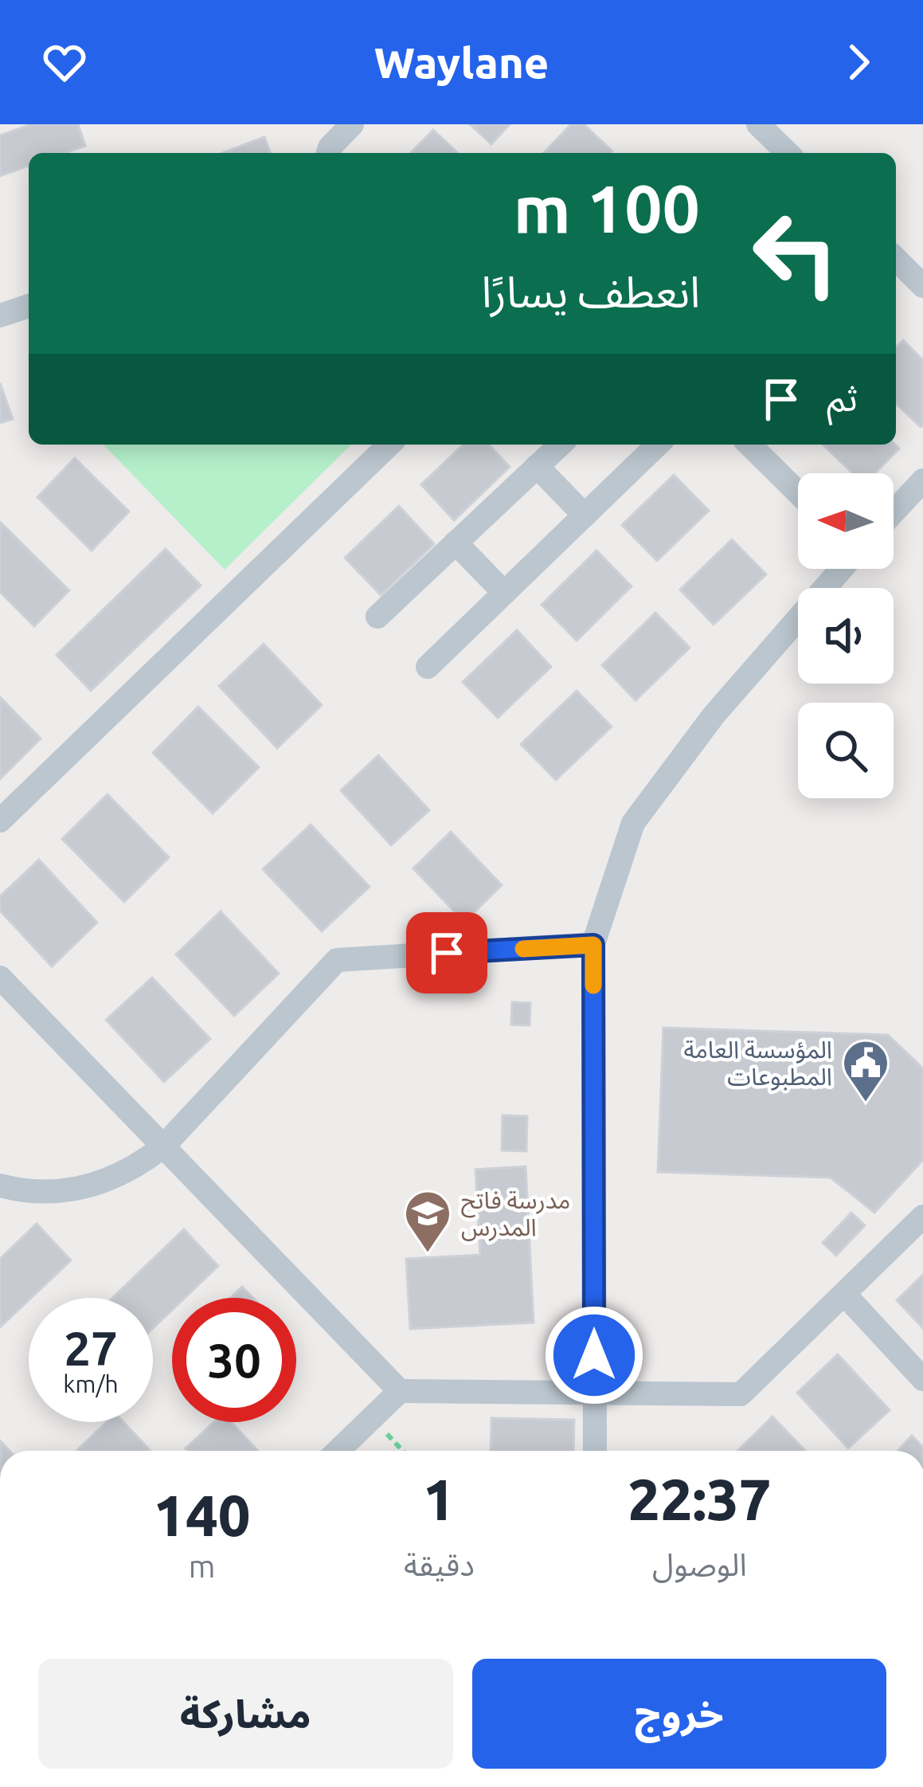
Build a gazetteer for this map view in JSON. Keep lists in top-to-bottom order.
{
  "places": {
    "public building": ["المؤسسة العامة المطبوعات"],
    "school or university": ["مدرسة فاتح المدرس"]
  },
  "north": "left",
  "page": {
    "header": "Waylane",
    "turn": ["100 m", "انعطف يسارًا"],
    "then": "ثم",
    "speed": "27 km/h",
    "limit": "30",
    "eta": [
      "22:37",
      "الوصول",
      "1",
      "دقيقة",
      "140",
      "m"
    ],
    "buttons": ["خروج", "مشاركة"]
  }
}
